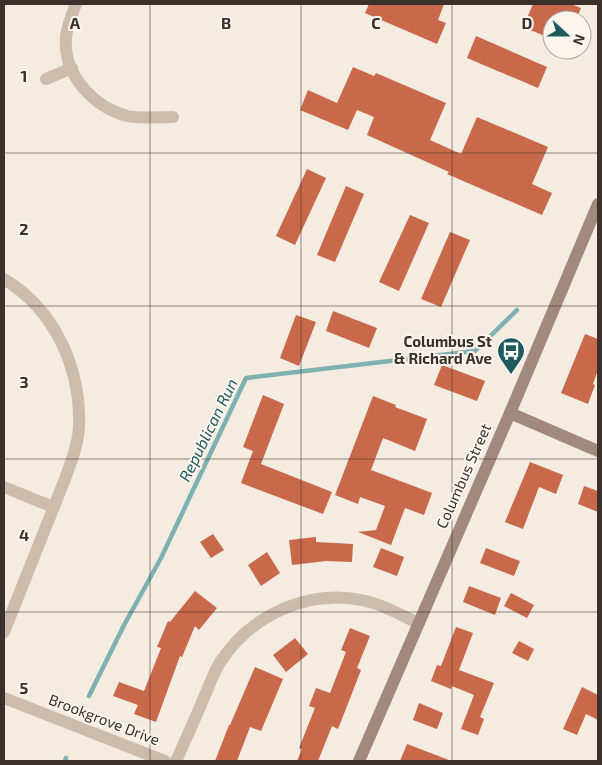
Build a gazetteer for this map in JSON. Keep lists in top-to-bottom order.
{
  "streets": {
    "main road": ["Columbus Street"],
    "street": ["Brookgrove Drive"]
  },
  "water": ["Republican Run"],
  "places": {
    "bus stop": ["Columbus St & Richard Ave"]
  },
  "north": "right",
  "grid": {
    "columns": [
      "A",
      "B",
      "C",
      "D"
    ],
    "rows": [
      "1",
      "2",
      "3",
      "4",
      "5"
    ]
  }
}
